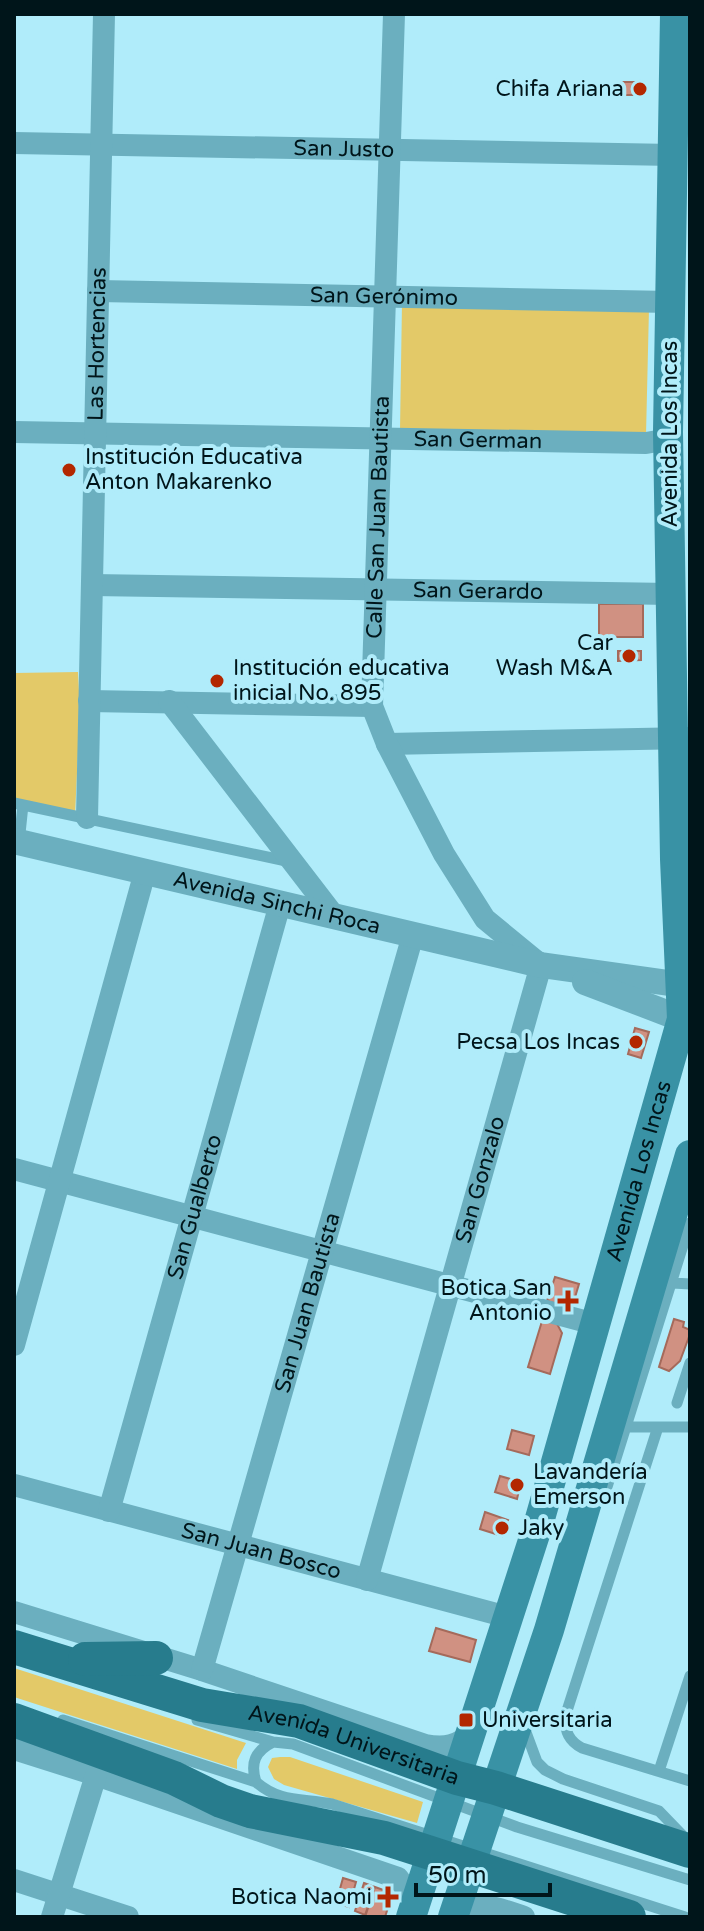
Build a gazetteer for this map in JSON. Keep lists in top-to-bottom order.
{
  "streets": {
    "main road": ["Avenida Los Incas", "Avenida Universitaria"],
    "street": [
      "San Justo",
      "San Gerónimo",
      "Las Hortencias",
      "San German",
      "Calle San Juan Bautista",
      "San Gerardo",
      "Avenida Sinchi Roca",
      "San Gonzalo",
      "San Gualberto",
      "San Juan Bautista",
      "San Juan Bosco"
    ]
  },
  "crossings": [
    ["San Justo", "Las Hortencias"],
    ["San Justo", "Avenida Los Incas"],
    ["San Justo", "Calle San Juan Bautista"],
    ["San Gerónimo", "Las Hortencias"],
    ["San Gerónimo", "Avenida Los Incas"],
    ["San Gerónimo", "Calle San Juan Bautista"],
    ["Las Hortencias", "San German"],
    ["Las Hortencias", "San Gerardo"],
    ["Avenida Los Incas", "San German"],
    ["Avenida Los Incas", "San Gerardo"],
    ["Avenida Los Incas", "Avenida Sinchi Roca"],
    ["Avenida Los Incas", "San Juan Bosco"],
    ["Avenida Los Incas", "Avenida Universitaria"],
    ["San German", "Calle San Juan Bautista"],
    ["Calle San Juan Bautista", "San Gerardo"],
    ["Calle San Juan Bautista", "Avenida Sinchi Roca"],
    ["Calle San Juan Bautista", "San Gonzalo"],
    ["Avenida Sinchi Roca", "San Gonzalo"],
    ["Avenida Sinchi Roca", "San Gualberto"],
    ["Avenida Sinchi Roca", "San Juan Bautista"],
    ["San Gonzalo", "San Juan Bosco"],
    ["San Gualberto", "San Juan Bosco"],
    ["San Juan Bautista", "San Juan Bosco"],
    ["San Juan Bautista", "Avenida Universitaria"]
  ],
  "places": {
    "other": [
      "Chifa Ariana",
      "Institución Educativa Anton Makarenko",
      "Car Wash M&A",
      "Institución educativa inicial No. 895",
      "Pecsa Los Incas",
      "Lavandería Emerson",
      "Jaky"
    ],
    "health": ["Botica San Antonio", "Botica Naomi"],
    "transit": ["Universitaria"]
  },
  "scale_bar": "50 m"
}
